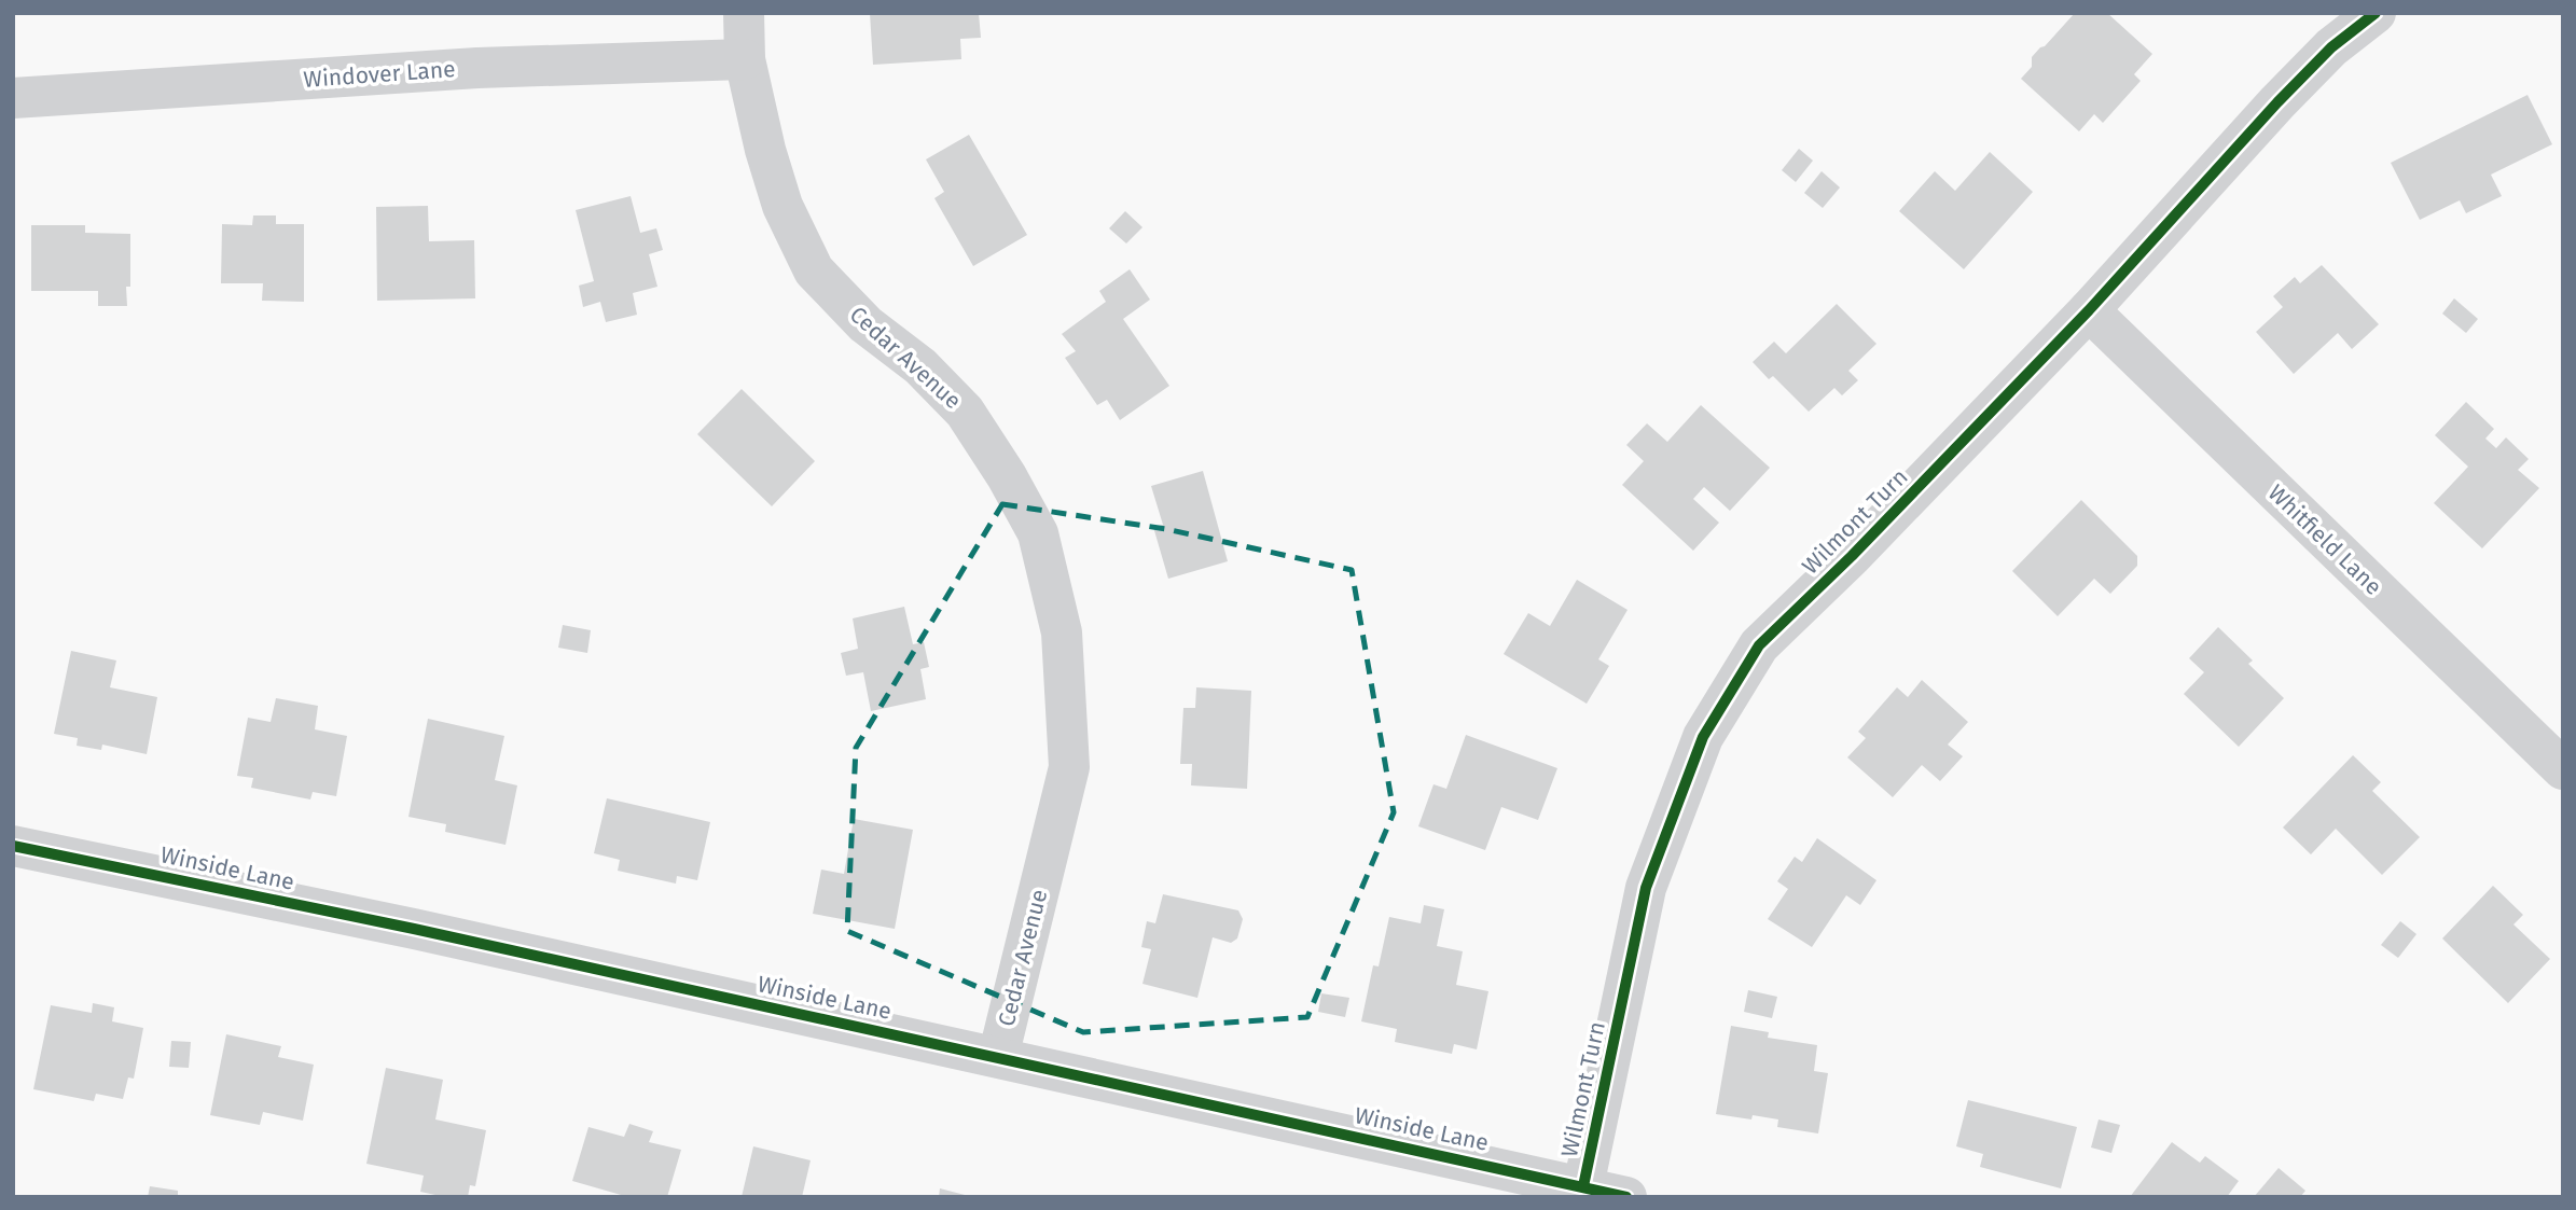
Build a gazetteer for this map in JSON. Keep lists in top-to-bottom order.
{
  "streets": {
    "street": [
      "Windover Lane",
      "Cedar Avenue",
      "Wilmont Turn",
      "Whitfield Lane",
      "Winside Lane"
    ]
  },
  "crossings": [
    ["Windover Lane", "Cedar Avenue"],
    ["Cedar Avenue", "Winside Lane"],
    ["Wilmont Turn", "Whitfield Lane"],
    ["Wilmont Turn", "Winside Lane"]
  ]
}
